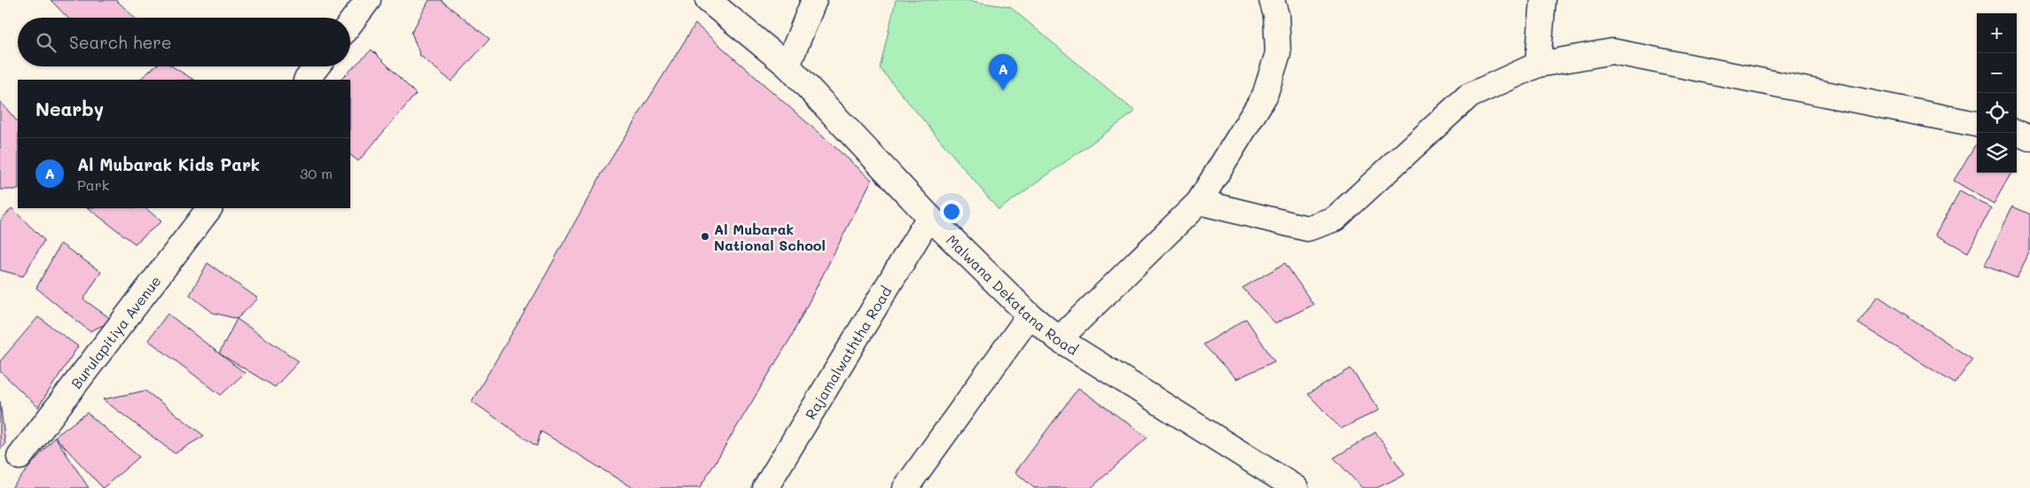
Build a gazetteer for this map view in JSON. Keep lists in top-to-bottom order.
{
  "streets": {
    "street": ["Malwana Dekatana Road", "Burulapitiya Avenue", "Rajamalwaththa Road"]
  },
  "crossings": [
    ["Malwana Dekatana Road", "Rajamalwaththa Road"]
  ],
  "places": ["Al Mubarak National School"],
  "page": {
    "map_buttons": ["+", "−"],
    "search": "Search here",
    "pins": "A",
    "heading": "Nearby",
    "list": [
      {
        "mark": "A",
        "name": "Al Mubarak Kids Park",
        "note": "Park",
        "value": "30 m"
      }
    ]
  }
}
